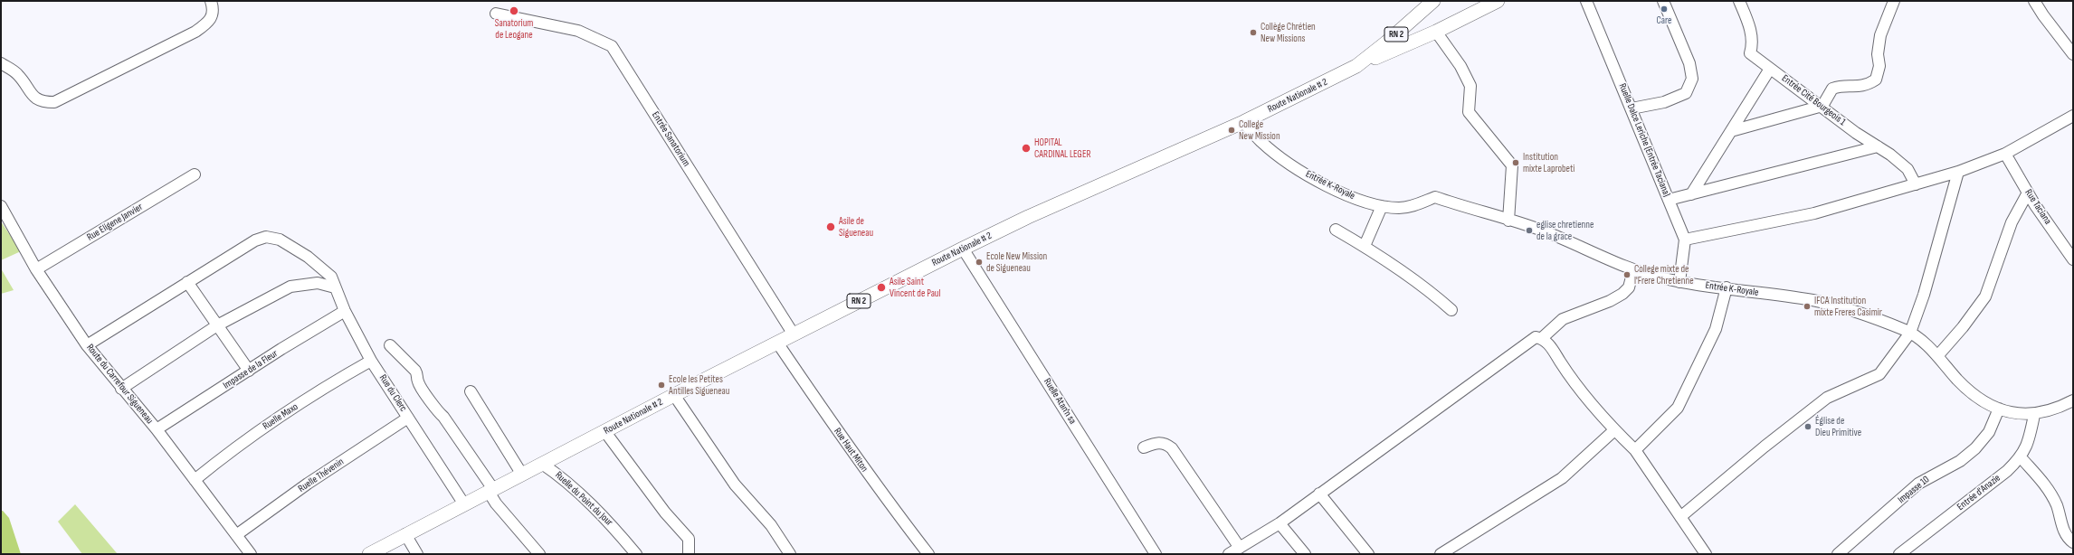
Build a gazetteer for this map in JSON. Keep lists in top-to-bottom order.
{
  "streets": {
    "main road": ["RN 2", "Route Nationale # 2"],
    "street": [
      "Entrée Cité Bourgeois 1",
      "Entrée Sanatorium",
      "Ruelle Dalce Leriche (Entrée Taciana)",
      "Entrée K-Royale",
      "Rue Taciana",
      "Rue Eligene Janvier",
      "Impasse de la Fleur",
      "Route du Carrefour Sigueneau",
      "Rue du Clerc",
      "Ruelle Atan'n sa",
      "Ruelle Maxo",
      "Rue Haut Miton",
      "Ruelle Thévenin",
      "Impasse 10",
      "Entrée d'Anazie",
      "Ruelle du Point du Jour"
    ]
  },
  "crossings": [
    ["Route Nationale # 2", "Entrée Sanatorium"],
    ["Route Nationale # 2", "Entrée K-Royale"],
    ["Route Nationale # 2", "Rue du Clerc"],
    ["Route Nationale # 2", "Ruelle Atan'n sa"],
    ["Route Nationale # 2", "Rue Haut Miton"],
    ["Route Nationale # 2", "Ruelle du Point du Jour"],
    ["Ruelle Dalce Leriche (Entrée Taciana)", "Entrée K-Royale"],
    ["Entrée K-Royale", "Impasse 10"],
    ["Entrée K-Royale", "Entrée d'Anazie"],
    ["Rue Eligene Janvier", "Route du Carrefour Sigueneau"],
    ["Impasse de la Fleur", "Route du Carrefour Sigueneau"],
    ["Impasse de la Fleur", "Rue du Clerc"],
    ["Route du Carrefour Sigueneau", "Ruelle Maxo"],
    ["Route du Carrefour Sigueneau", "Ruelle Thévenin"],
    ["Rue du Clerc", "Ruelle Maxo"],
    ["Rue du Clerc", "Ruelle Thévenin"]
  ],
  "places": [
    "Care",
    "Sanatorium de Leogane",
    "Collège Chrétien New Missions",
    "College New Mission",
    "HOPITAL CARDINAL LEGER",
    "Institution mixte Laprobeti",
    "Asile de Sigueneau",
    "eglise chretienne de la grace",
    "Ecole New Mission de Sigueneau",
    "College mixte de l'Frere Chretienne",
    "Asile Saint Vincent de Paul",
    "IFCA Institution mixte Freres Casimir",
    "Ecole les Petites Antilles Sigueneau",
    "Église de Dieu Primitive"
  ]
}
